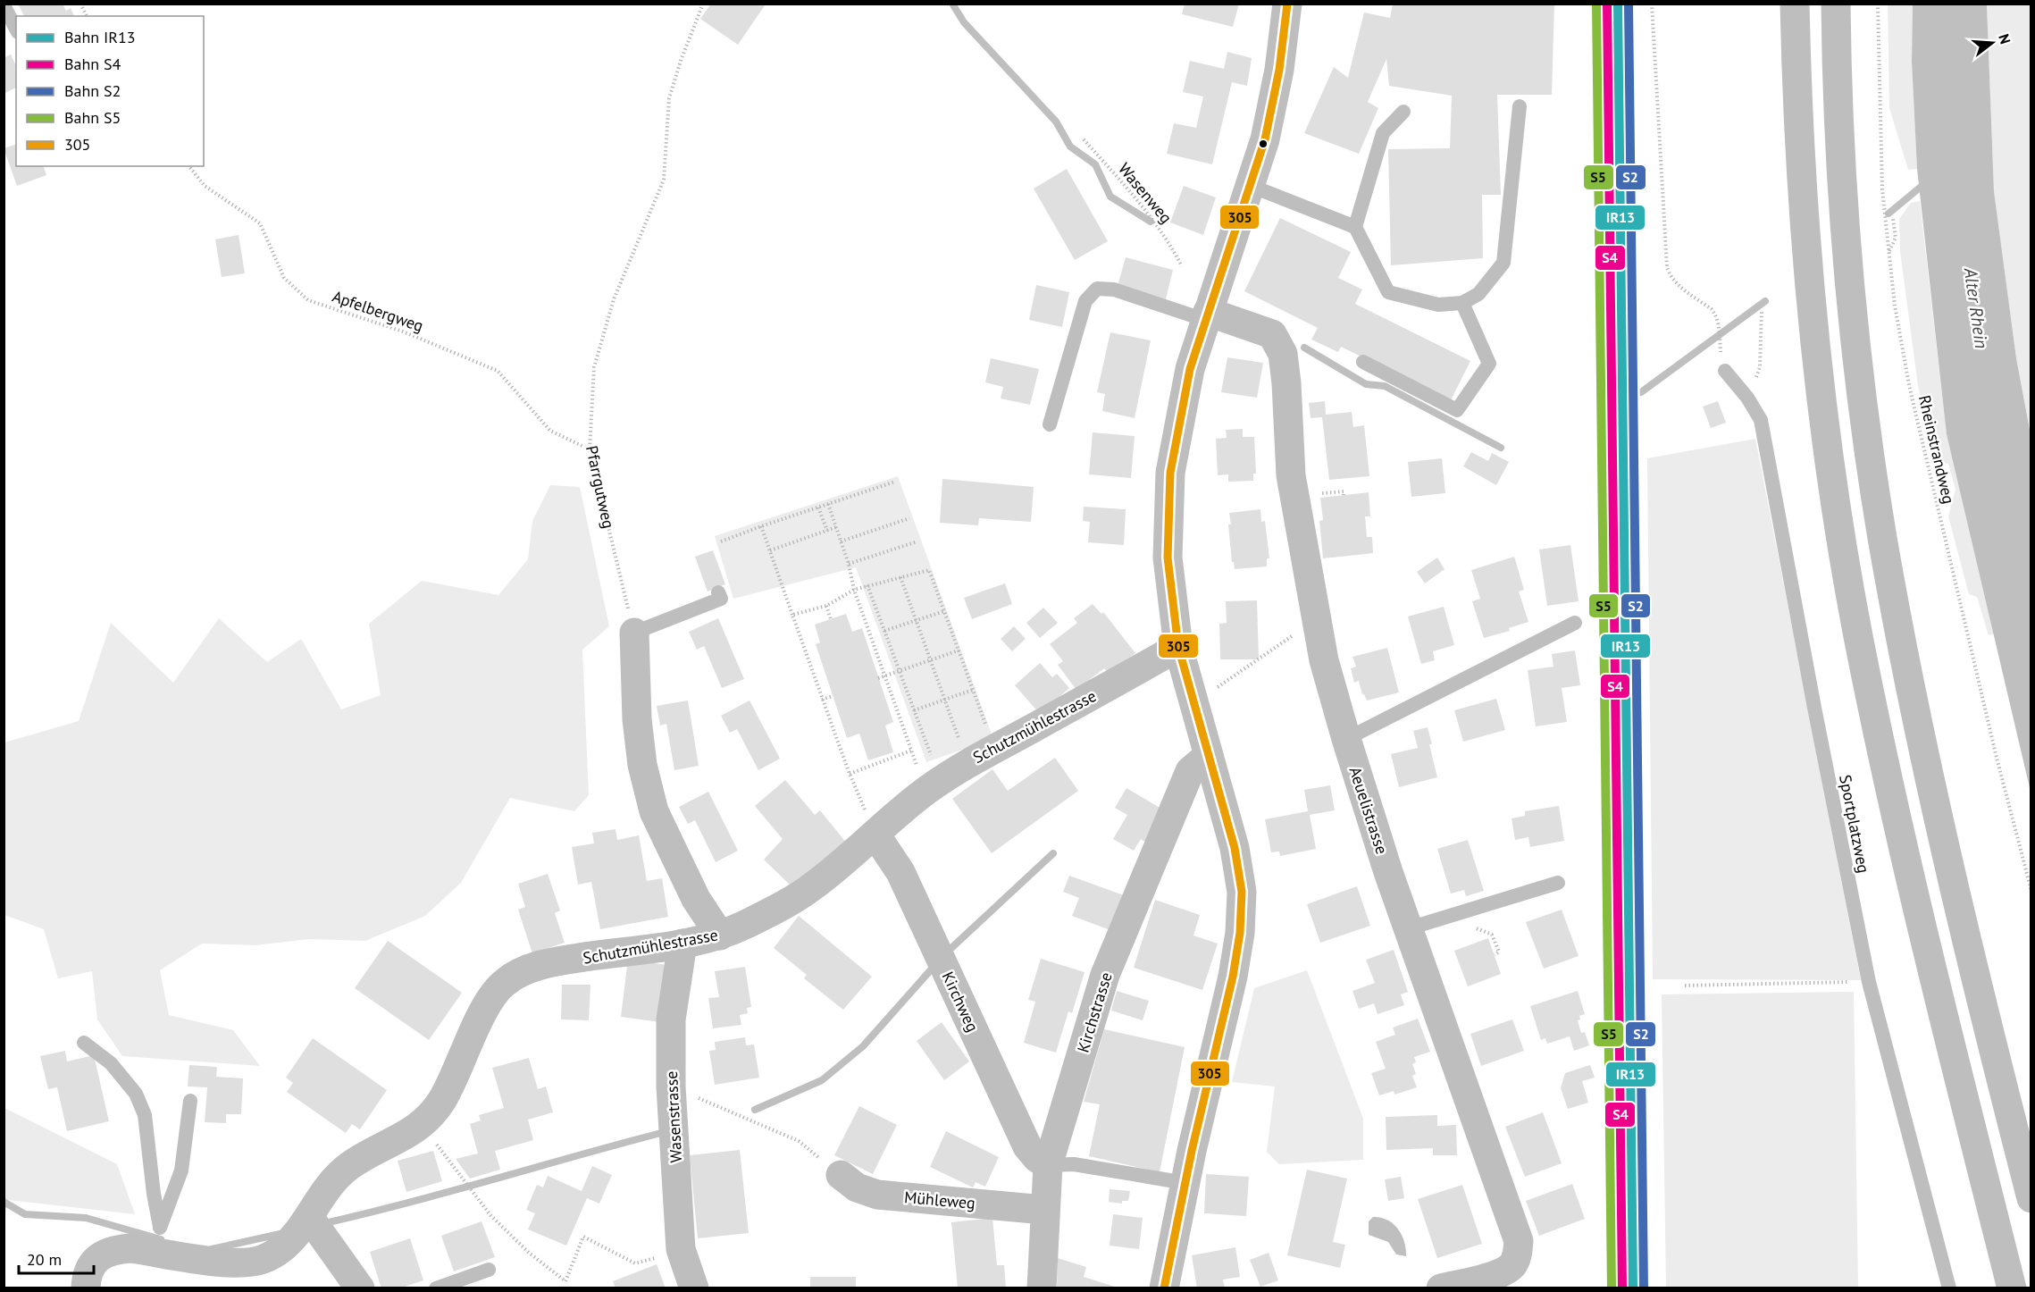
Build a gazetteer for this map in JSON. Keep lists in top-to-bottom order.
{
  "streets": {
    "main road": [
      "Schutzmühlestrasse",
      "Aeuelistrasse",
      "Kirchweg",
      "Kirchstrasse",
      "Wasenstrasse",
      "Mühleweg"
    ],
    "lane": ["Sportplatzweg"],
    "path": [
      "Wasenweg",
      "Apfelbergweg",
      "Rheinstrandweg",
      "Pfarrgutweg"
    ]
  },
  "crossings": [
    ["Apfelbergweg", "Pfarrgutweg"],
    ["Schutzmühlestrasse", "Kirchweg"],
    ["Schutzmühlestrasse", "Wasenstrasse"],
    ["Kirchweg", "Kirchstrasse"],
    ["Kirchstrasse", "Mühleweg"]
  ],
  "water": ["Alter Rhein"],
  "lines": [
    "rail line IR13",
    "rail line S4",
    "rail line S2",
    "rail line S5",
    "transit line 305"
  ],
  "legend": [
    "Bahn IR13",
    "Bahn S4",
    "Bahn S2",
    "Bahn S5",
    "305"
  ],
  "scale_bar": "20 m",
  "north": "right"
}
